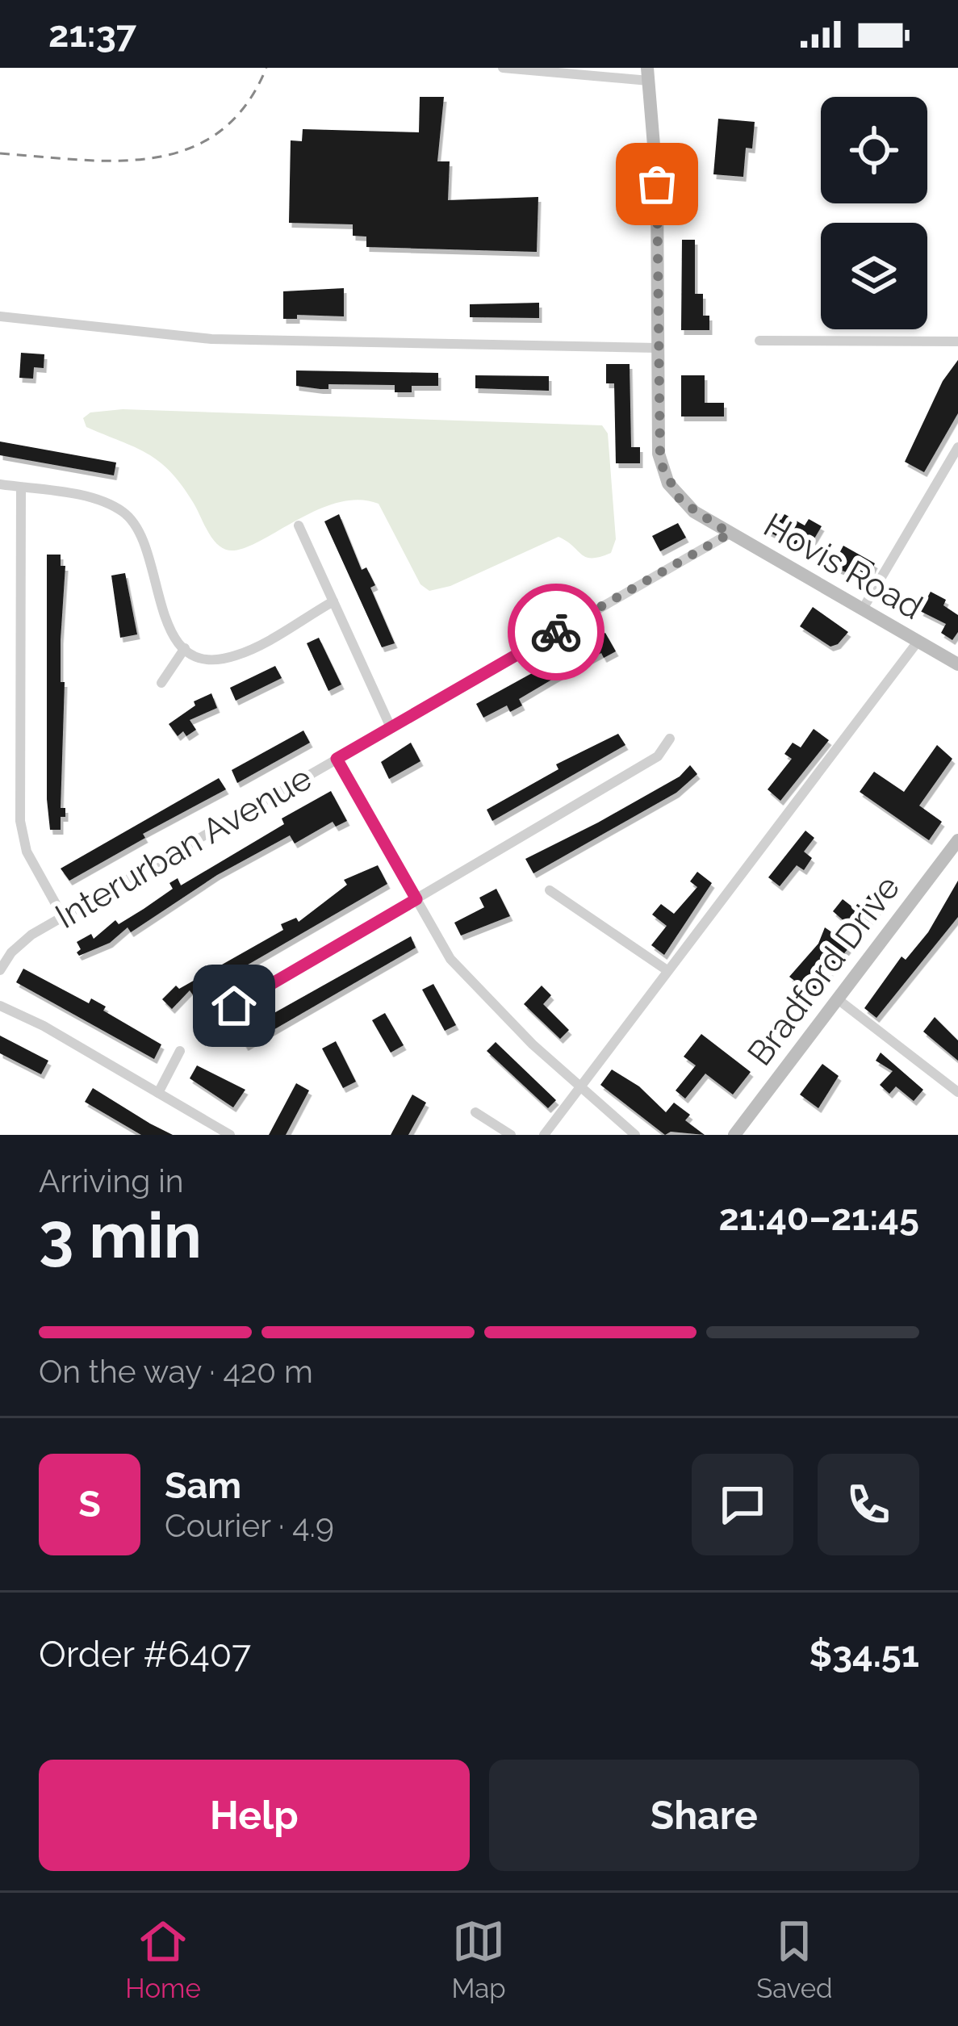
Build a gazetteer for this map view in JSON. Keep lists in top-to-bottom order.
{
  "streets": {
    "street": ["Hovis Road", "Interurban Avenue", "Bradford Drive"]
  },
  "crossings": [
    ["Hovis Road", "Interurban Avenue"]
  ],
  "page": {
    "status": "21:37",
    "heading": ["3 min", "Arriving in", "21:40–21:45"],
    "panel": [
      "Sam",
      "Courier · 4.9",
      "Order #6407",
      "$34.51"
    ],
    "bar": "On the way · 420 m",
    "round": "S",
    "buttons": ["Help", "Share"],
    "tabs": ["Home", "Map", "Saved"]
  }
}
